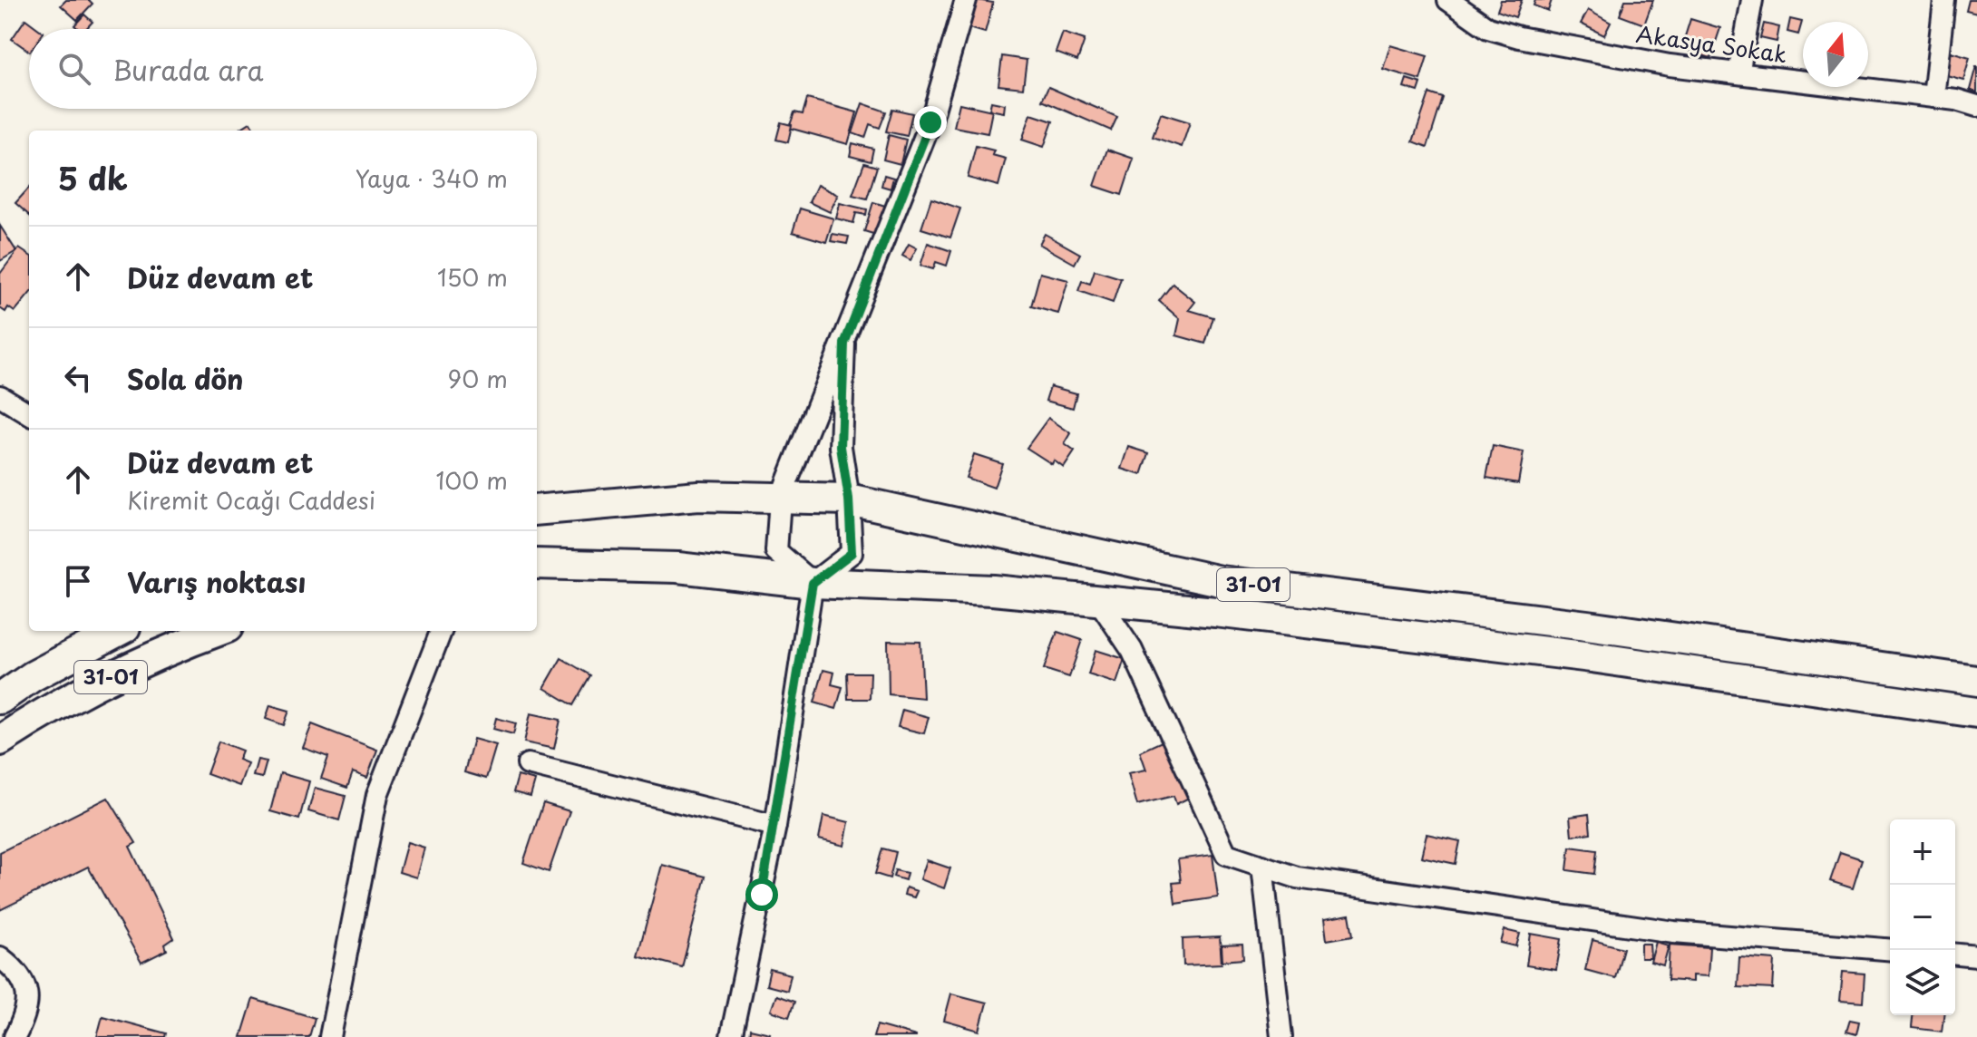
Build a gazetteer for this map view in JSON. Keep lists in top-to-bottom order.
{
  "streets": {
    "highway": ["31-01"],
    "street": ["Akasya Sokak"]
  },
  "north": "top",
  "page": {
    "search": "Burada ara",
    "heading": ["5 dk", "Yaya · 340 m"],
    "list": [
      ["Düz devam et", "150 m"],
      ["Sola dön", "90 m"],
      ["Düz devam et", "Kiremit Ocağı Caddesi", "100 m"],
      "Varış noktası"
    ],
    "map_buttons": ["+", "−"]
  }
}
